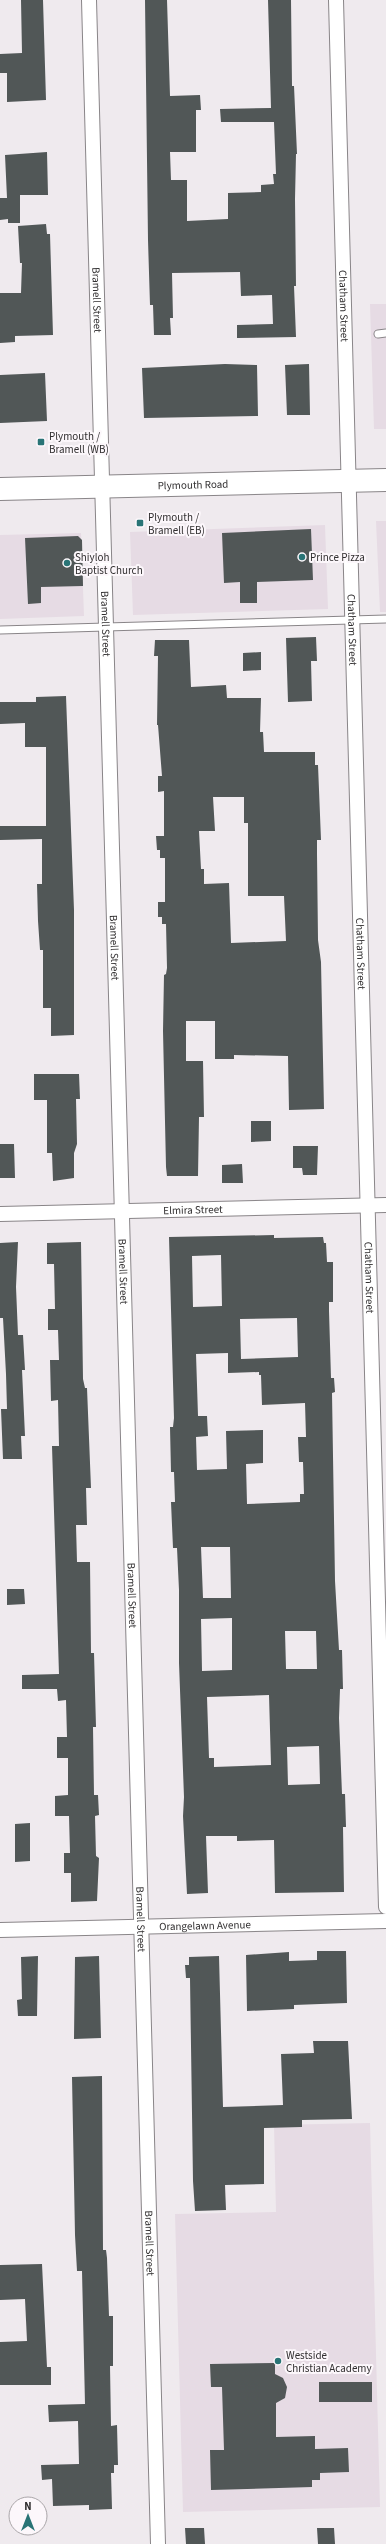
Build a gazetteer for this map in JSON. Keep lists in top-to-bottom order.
{
  "streets": {
    "main road": ["Plymouth Road"],
    "street": [
      "Bramell Street",
      "Chatham Street",
      "Elmira Street",
      "Orangelawn Avenue"
    ]
  },
  "crossings": [
    ["Bramell Street", "Plymouth Road"],
    ["Bramell Street", "Elmira Street"],
    ["Bramell Street", "Orangelawn Avenue"],
    ["Chatham Street", "Plymouth Road"],
    ["Chatham Street", "Elmira Street"]
  ],
  "places": {
    "transit": ["Plymouth / Bramell (WB)", "Plymouth / Bramell (EB)"],
    "other": ["Prince Pizza", "Shiyloh Baptist Church", "Westside Christian Academy"]
  },
  "north": "top"
}
